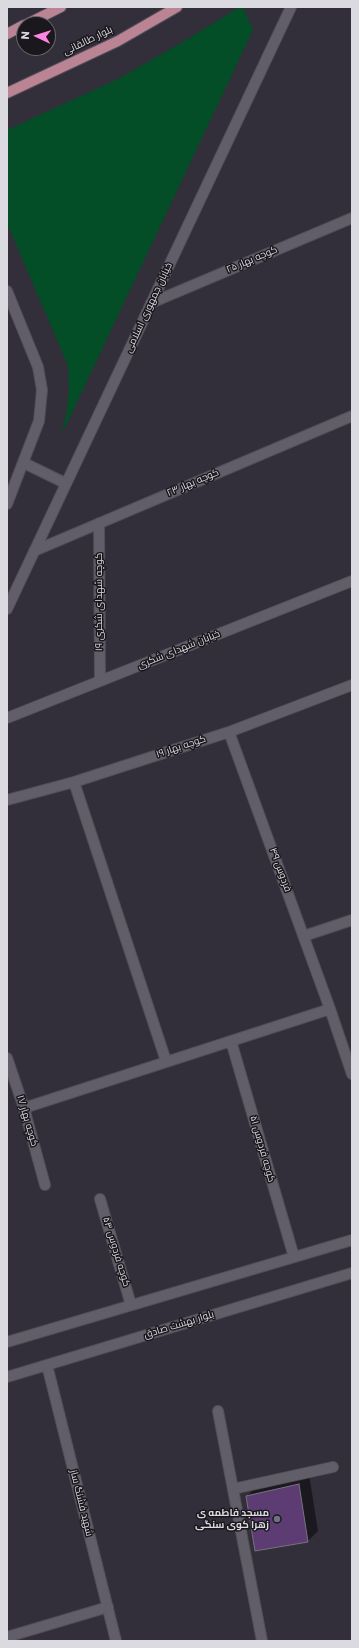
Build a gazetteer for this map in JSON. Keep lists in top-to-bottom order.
{
  "streets": {
    "main road": ["بلوار طالقانی"],
    "street": [
      "کوچه بهار ۲۵",
      "خیابان جمهوری اسلامی",
      "کوچه بهار ۲۳",
      "کوچه شهدای شکری ۱۹",
      "خیابان شهدای شکری",
      "کوچه بهار ۱۹",
      "فردوس ۴۹",
      "کوچه بهار ۱۷",
      "کوچه فردوس ۵۱",
      "کوچه فردوس ۵۳",
      "بلوار بهشت صادق",
      "شهید فشنگ ساز"
    ]
  },
  "crossings": [
    ["کوچه بهار ۲۵", "خیابان جمهوری اسلامی"],
    ["خیابان جمهوری اسلامی", "کوچه بهار ۲۳"],
    ["کوچه بهار ۲۳", "کوچه شهدای شکری ۱۹"],
    ["کوچه شهدای شکری ۱۹", "خیابان شهدای شکری"],
    ["کوچه بهار ۱۹", "فردوس ۴۹"],
    ["بلوار بهشت صادق", "شهید فشنگ ساز"]
  ],
  "places": ["مسجد فاطمه ی زهرا کوی سنگی"],
  "north": "left"
}
